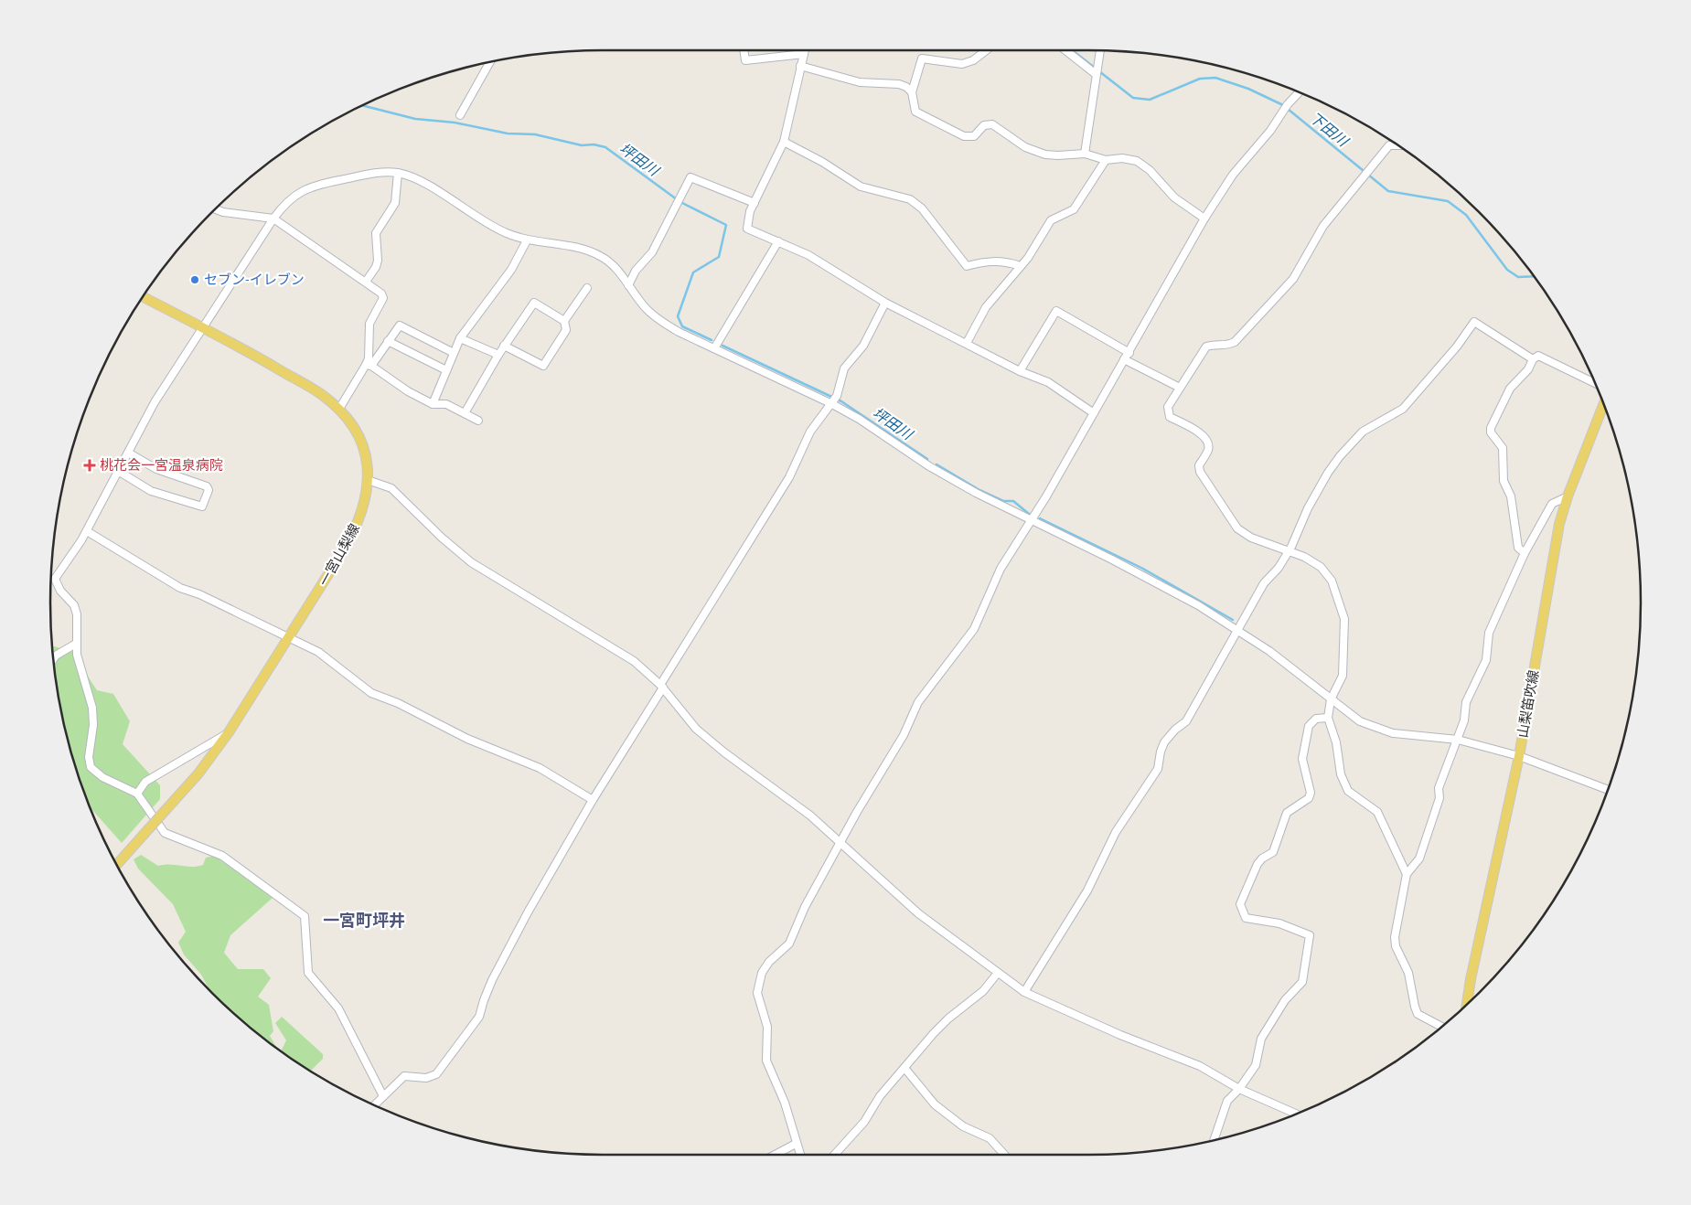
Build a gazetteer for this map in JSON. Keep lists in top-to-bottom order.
{
  "streets": {
    "main road": ["一宮山梨線", "山梨笛吹線"]
  },
  "districts": ["一宮町坪井"],
  "water": ["下田川", "坪田川"],
  "places": {
    "other": ["セブン-イレブン"],
    "health": ["桃花会一宮温泉病院"]
  }
}
